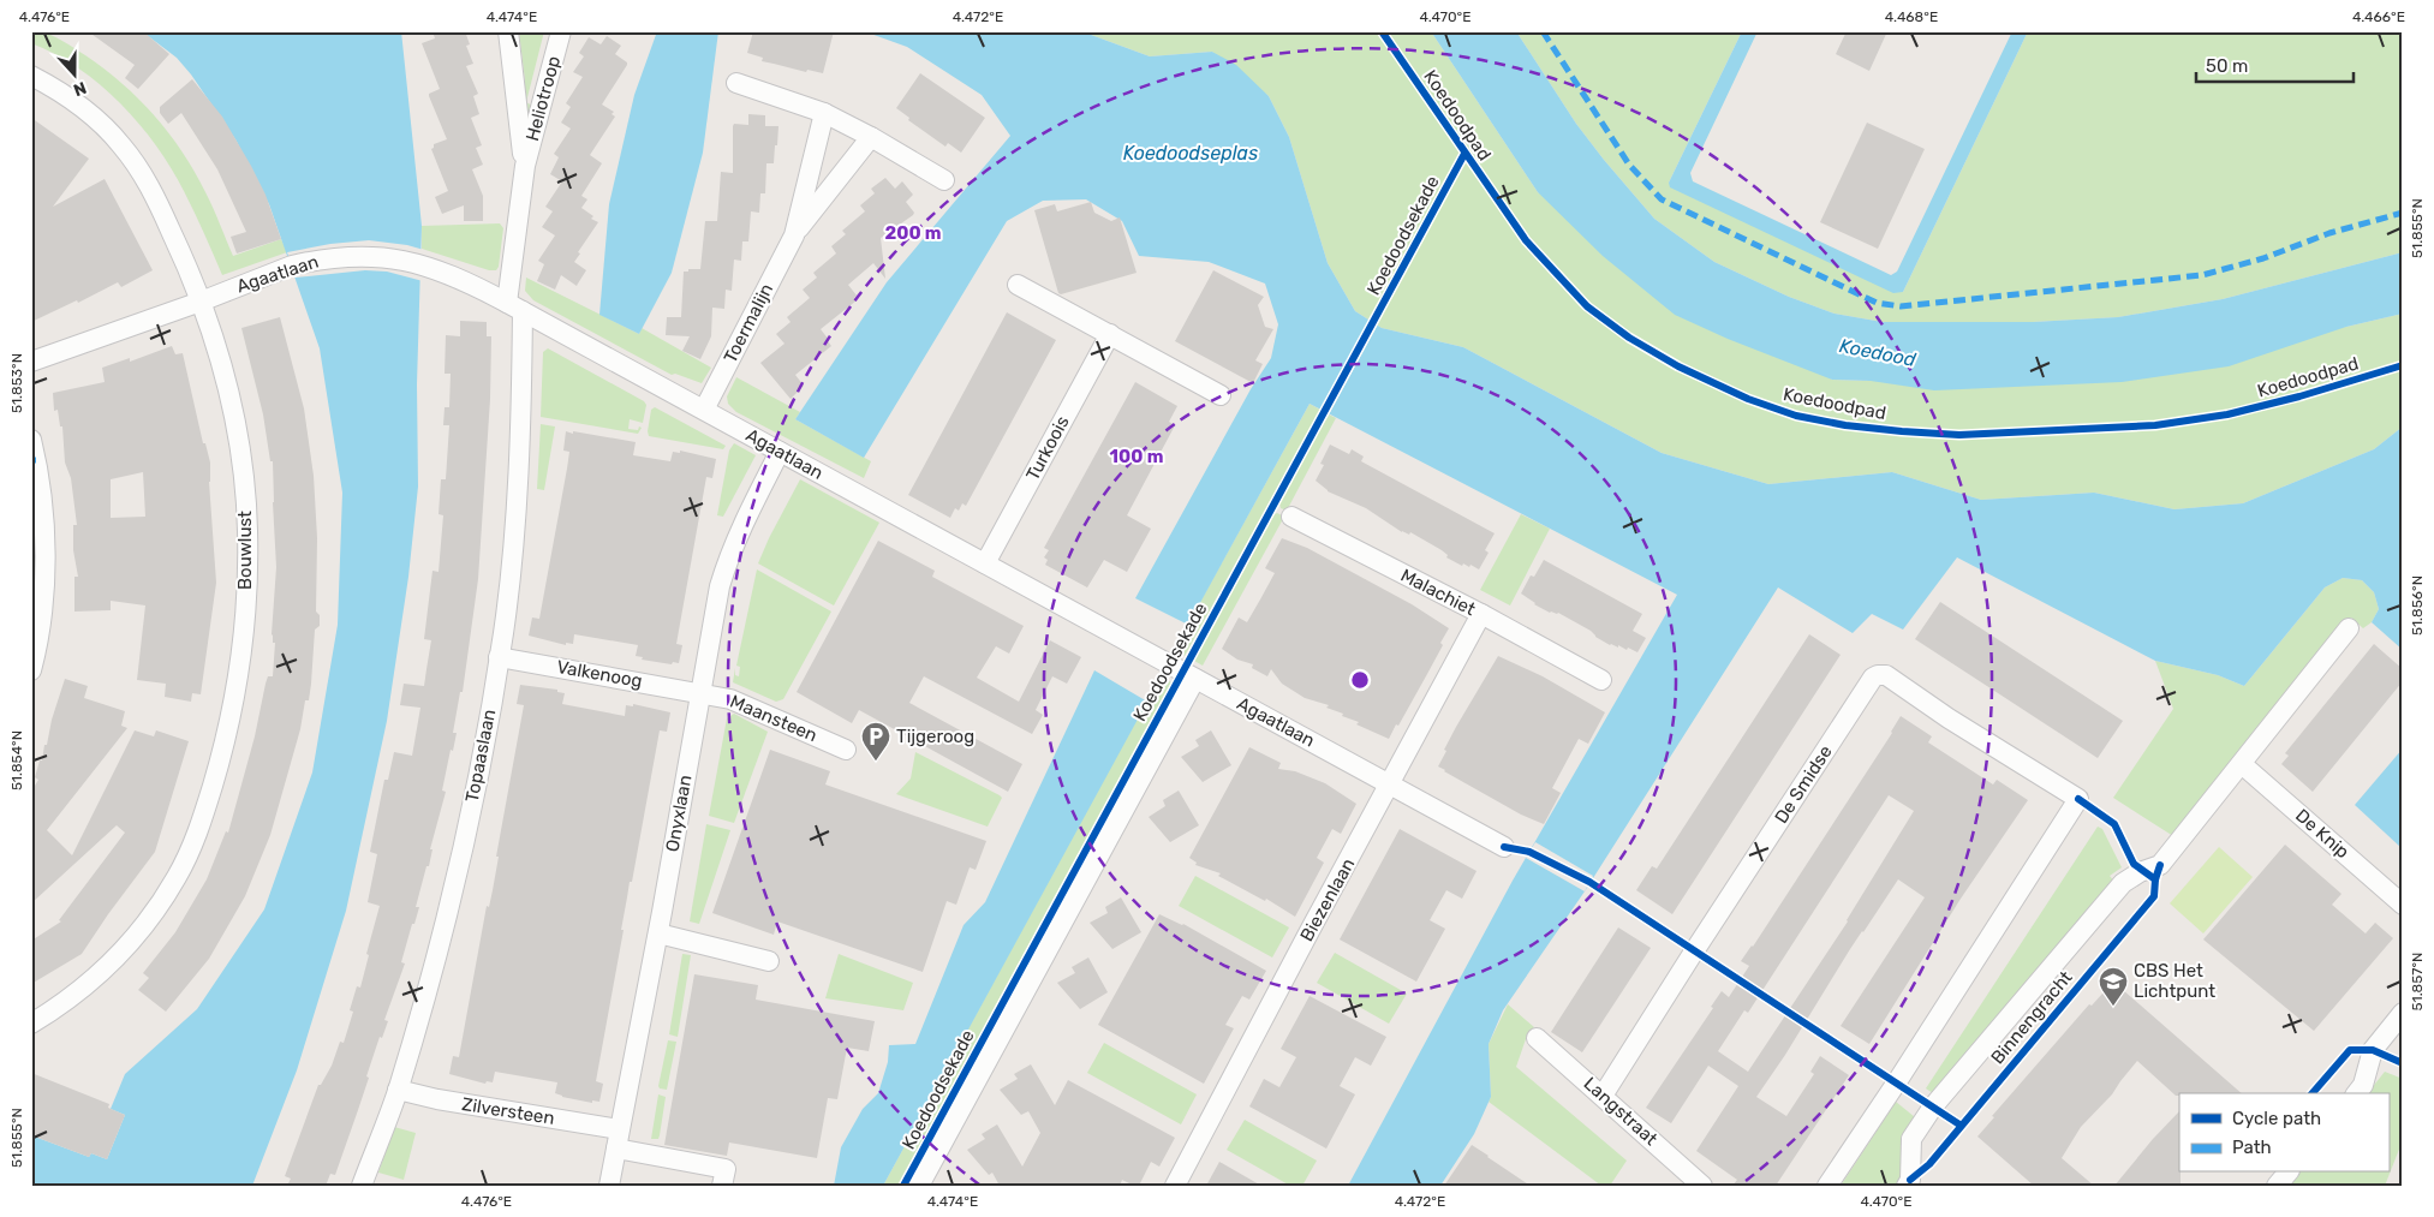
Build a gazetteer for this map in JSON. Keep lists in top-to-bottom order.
{
  "streets": {
    "street": [
      "Heliotroop",
      "Koedoodsekade",
      "Agaatlaan",
      "Toermalijn",
      "Turkoois",
      "Bouwlust",
      "Malachiet",
      "Valkenoog",
      "Maansteen",
      "Topaaslaan",
      "De Smidse",
      "Onyxlaan",
      "De Knip",
      "Biezenlaan",
      "Binnengracht",
      "Zilversteen",
      "Langstraat"
    ],
    "cycle path": ["Koedoodpad"]
  },
  "crossings": [
    ["Heliotroop", "Agaatlaan"],
    ["Heliotroop", "Topaaslaan"],
    ["Koedoodsekade", "Agaatlaan"],
    ["Agaatlaan", "Toermalijn"],
    ["Agaatlaan", "Turkoois"],
    ["Agaatlaan", "Bouwlust"],
    ["Agaatlaan", "Topaaslaan"],
    ["Agaatlaan", "Onyxlaan"],
    ["Agaatlaan", "Biezenlaan"],
    ["Malachiet", "Biezenlaan"],
    ["Valkenoog", "Maansteen"],
    ["Valkenoog", "Topaaslaan"],
    ["Valkenoog", "Onyxlaan"],
    ["Maansteen", "Onyxlaan"],
    ["Topaaslaan", "Zilversteen"],
    ["De Smidse", "Langstraat"],
    ["Onyxlaan", "Zilversteen"],
    ["De Knip", "Binnengracht"]
  ],
  "water": ["Koedoodseplas", "Koedood"],
  "places": {
    "parking": ["Tijgeroog"],
    "school or university": ["CBS Het Lichtpunt"]
  },
  "legend": ["Cycle path", "Path"],
  "scale_bar": "50 m",
  "north": "bottom",
  "coordinates": [
    "4.476°E",
    "4.474°E",
    "4.472°E",
    "4.470°E",
    "4.468°E",
    "4.466°E",
    "51.855°N",
    "51.853°N",
    "51.856°N",
    "51.854°N",
    "51.857°N"
  ],
  "rings": ["200 m", "100 m"]
}
